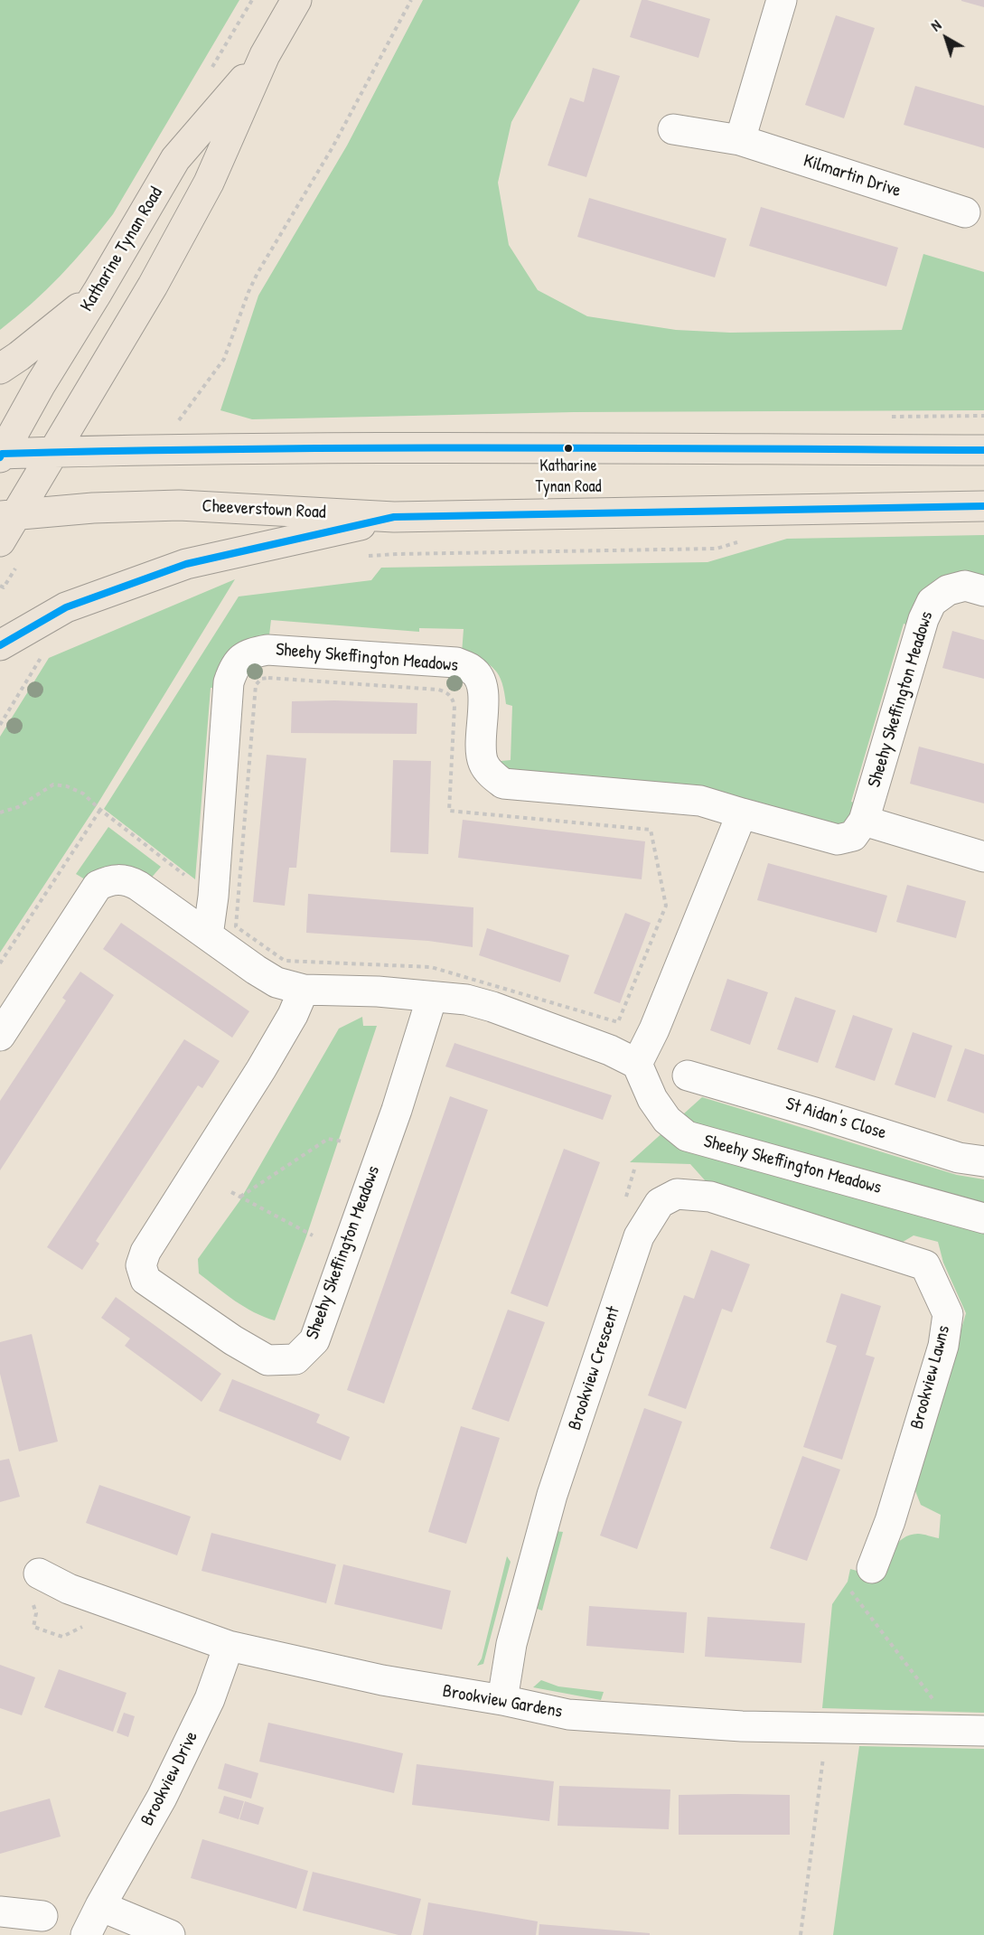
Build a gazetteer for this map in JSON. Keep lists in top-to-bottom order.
{
  "streets": {
    "main road": ["Katharine Tynan Road", "Cheeverstown Road"],
    "street": [
      "Kilmartin Drive",
      "Sheehy Skeffington Meadows",
      "St Aidan's Close",
      "Brookview Crescent",
      "Brookview Lawns",
      "Brookview Gardens",
      "Brookview Drive"
    ]
  },
  "crossings": [
    ["Katharine Tynan Road", "Cheeverstown Road"],
    ["Brookview Crescent", "Brookview Lawns"],
    ["Brookview Crescent", "Brookview Gardens"],
    ["Brookview Gardens", "Brookview Drive"]
  ],
  "places": ["Katharine Tynan Road"],
  "north": "top left"
}
